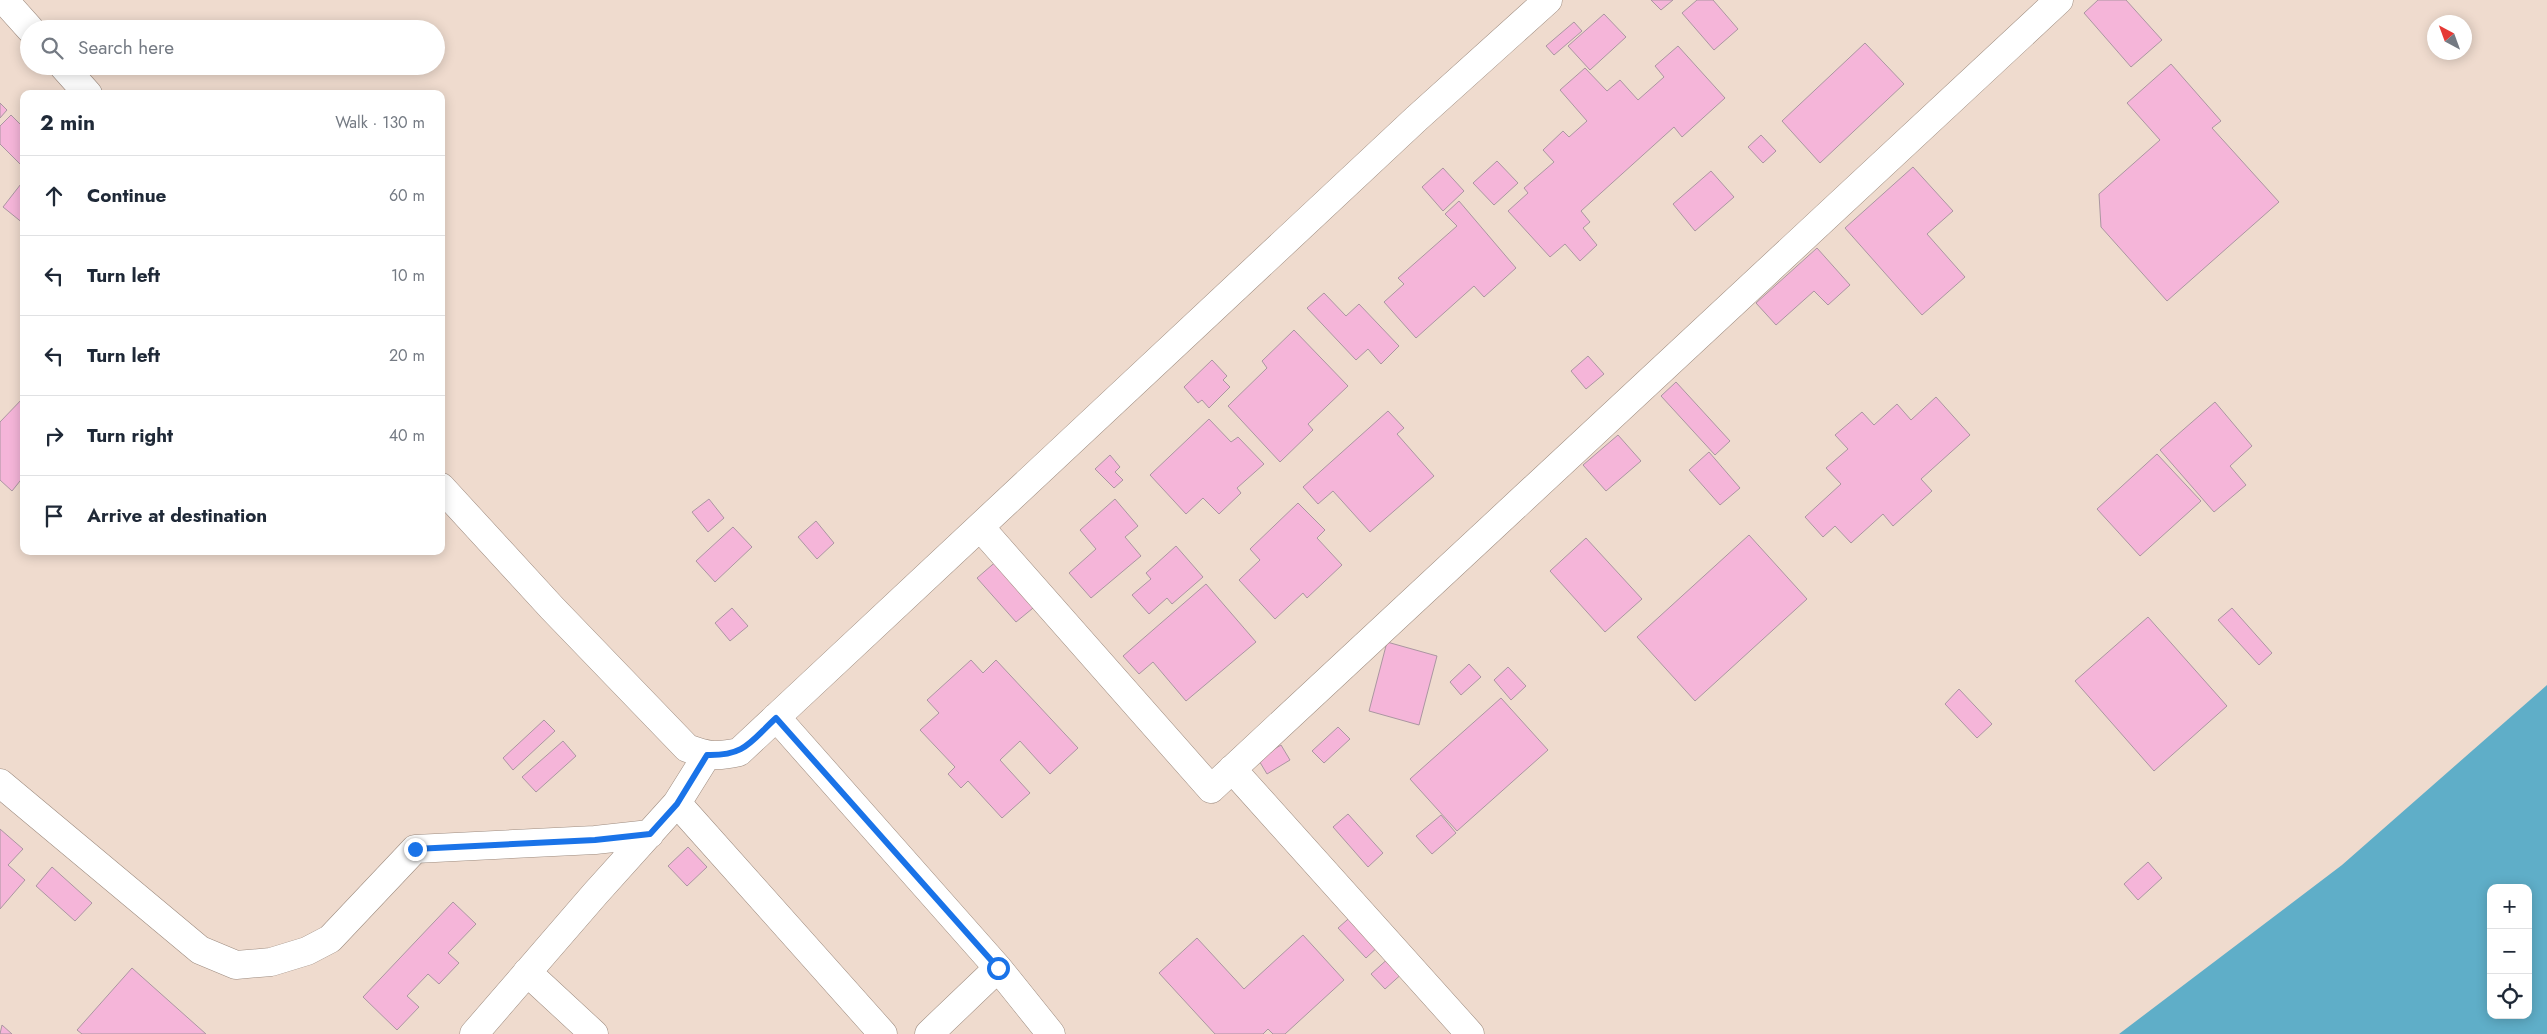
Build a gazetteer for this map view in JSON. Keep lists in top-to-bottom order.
{
  "north": "top left",
  "page": {
    "search": "Search here",
    "heading": ["2 min", "Walk · 130 m"],
    "list": [
      ["Continue", "60 m"],
      ["Turn left", "10 m"],
      ["Turn left", "20 m"],
      ["Turn right", "40 m"],
      "Arrive at destination"
    ],
    "map_buttons": ["+", "−"]
  }
}
